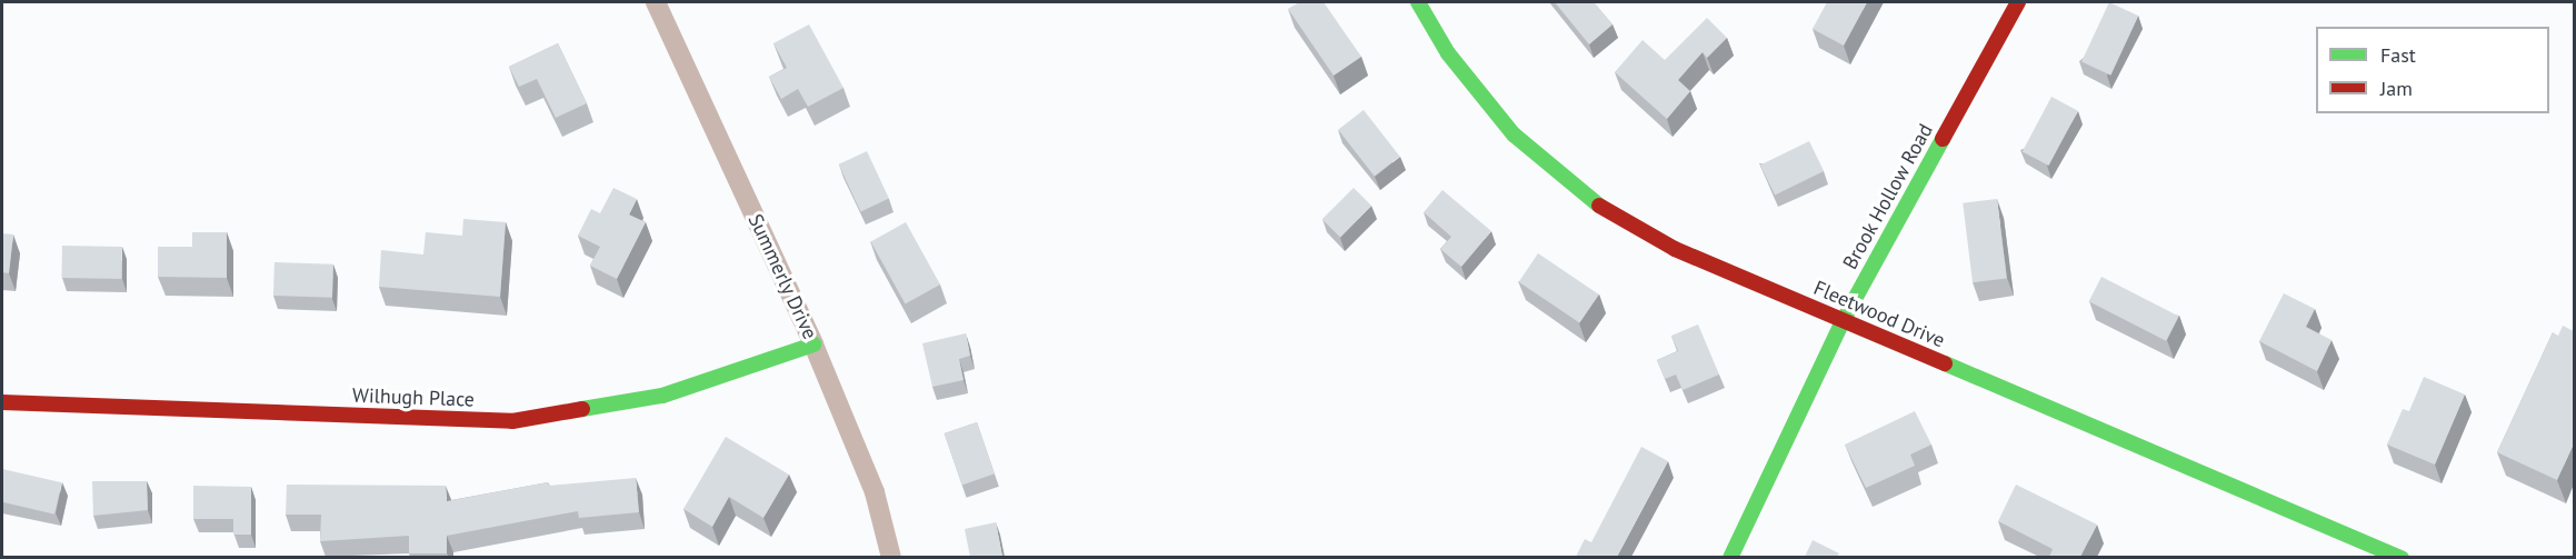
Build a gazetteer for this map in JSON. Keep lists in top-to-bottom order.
{
  "streets": {
    "street": [
      "Brook Hollow Road",
      "Summerly Drive",
      "Fleetwood Drive",
      "Wilhugh Place"
    ]
  },
  "crossings": [
    ["Brook Hollow Road", "Fleetwood Drive"],
    ["Summerly Drive", "Wilhugh Place"]
  ],
  "legend": ["Fast", "Jam"]
}
